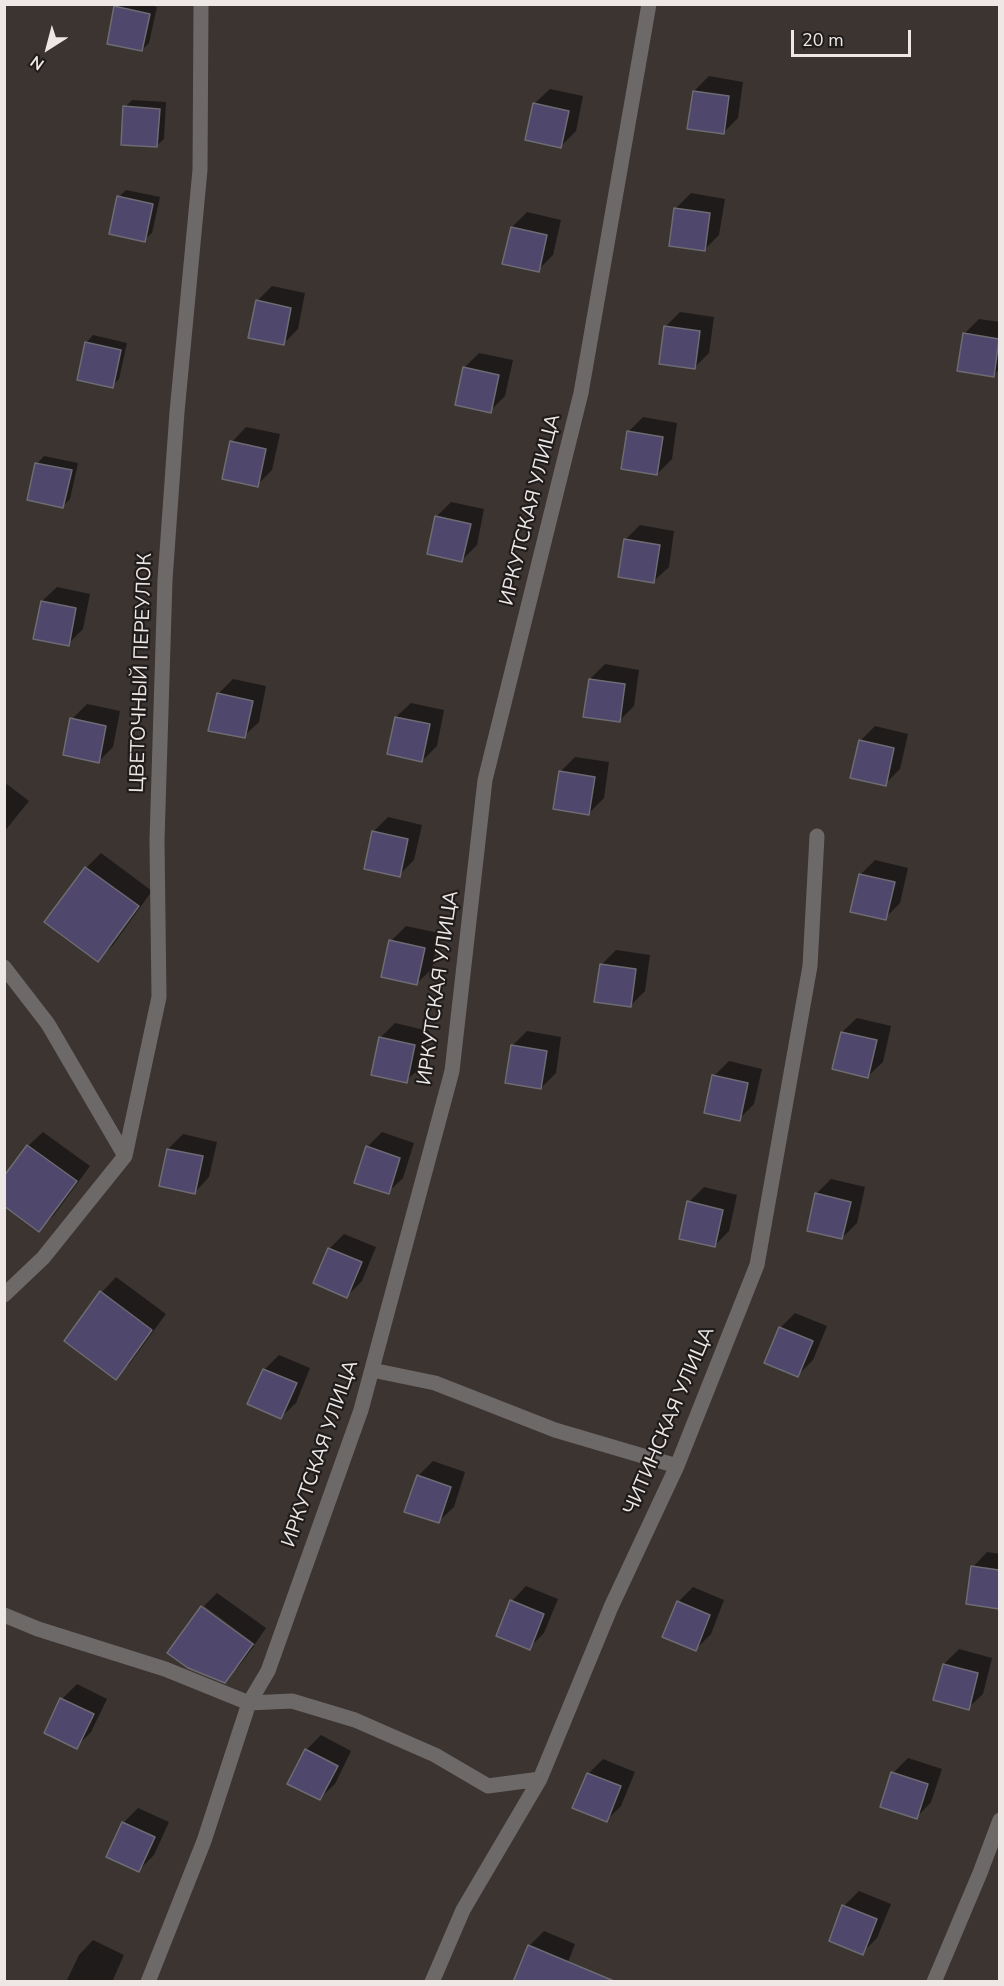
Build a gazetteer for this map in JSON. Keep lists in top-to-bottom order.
{
  "streets": {
    "street": ["ИРКУТСКАЯ УЛИЦА", "ЦВЕТОЧНЫЙ ПЕРЕУЛОК", "ЧИТИНСКАЯ УЛИЦА"]
  },
  "scale_bar": "20 m",
  "north": "bottom left"
}
